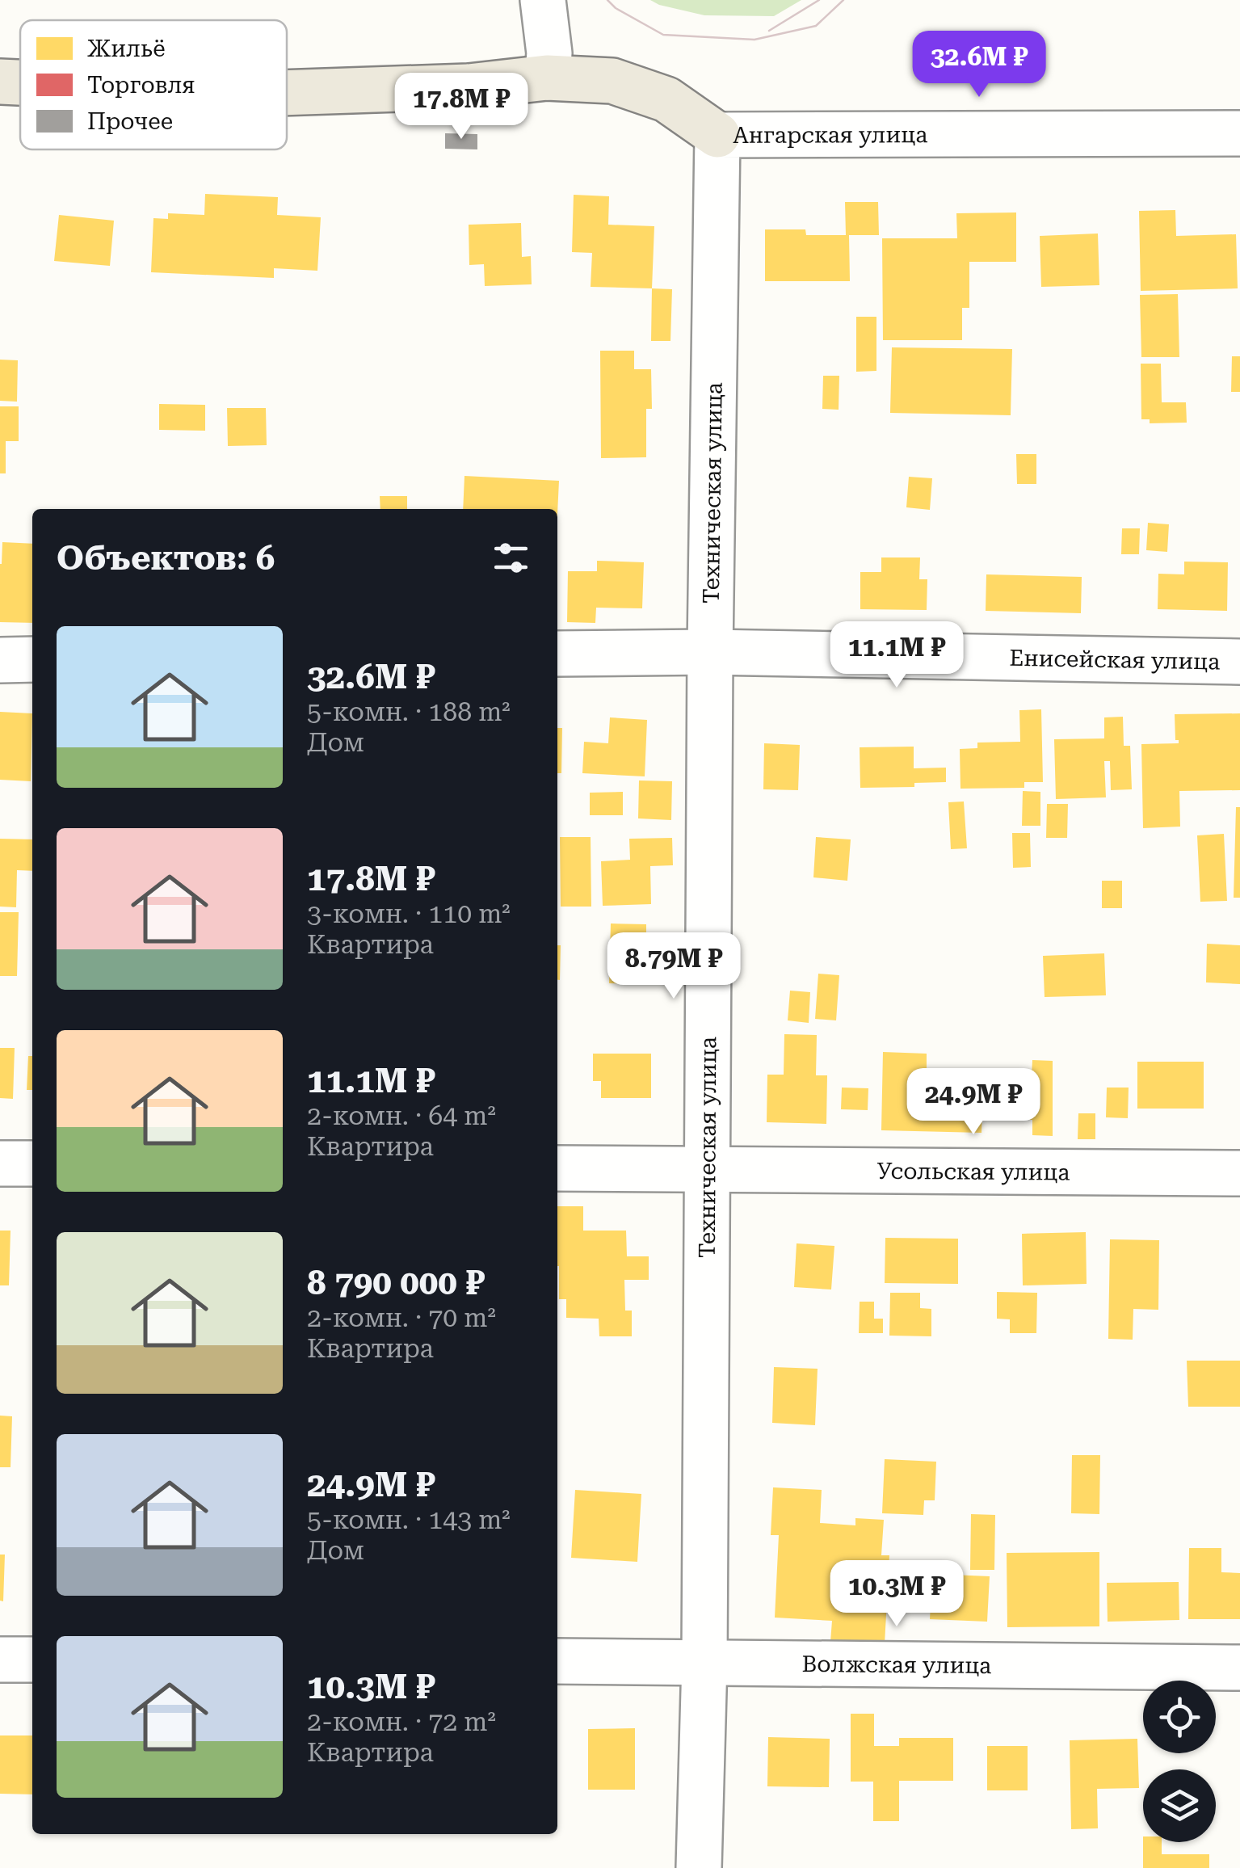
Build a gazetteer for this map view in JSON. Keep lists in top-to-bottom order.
{
  "streets": {
    "main road": ["Ангарская улица"],
    "street": [
      "Техническая улица",
      "Енисейская улица",
      "Усольская улица",
      "Волжская улица"
    ]
  },
  "crossings": [
    ["Ангарская улица", "Техническая улица"],
    ["Техническая улица", "Енисейская улица"],
    ["Техническая улица", "Усольская улица"],
    ["Техническая улица", "Волжская улица"]
  ],
  "legend": ["Жильё", "Торговля", "Прочее"],
  "page": {
    "price": [
      "32.6M ₽",
      "17.8M ₽",
      "11.1M ₽",
      "8.79M ₽",
      "24.9M ₽",
      "10.3M ₽"
    ],
    "heading": "Объектов: 6",
    "list": [
      {
        "name": "32.6M ₽",
        "note": "5-комн. · 188 m² · Дом"
      },
      {
        "name": "17.8M ₽",
        "note": "3-комн. · 110 m² · Квартира"
      },
      {
        "name": "11.1M ₽",
        "note": "2-комн. · 64 m² · Квартира"
      },
      {
        "name": "8 790 000 ₽",
        "note": "2-комн. · 70 m² · Квартира"
      },
      {
        "name": "24.9M ₽",
        "note": "5-комн. · 143 m² · Дом"
      },
      {
        "name": "10.3M ₽",
        "note": "2-комн. · 72 m² · Квартира"
      }
    ]
  }
}
